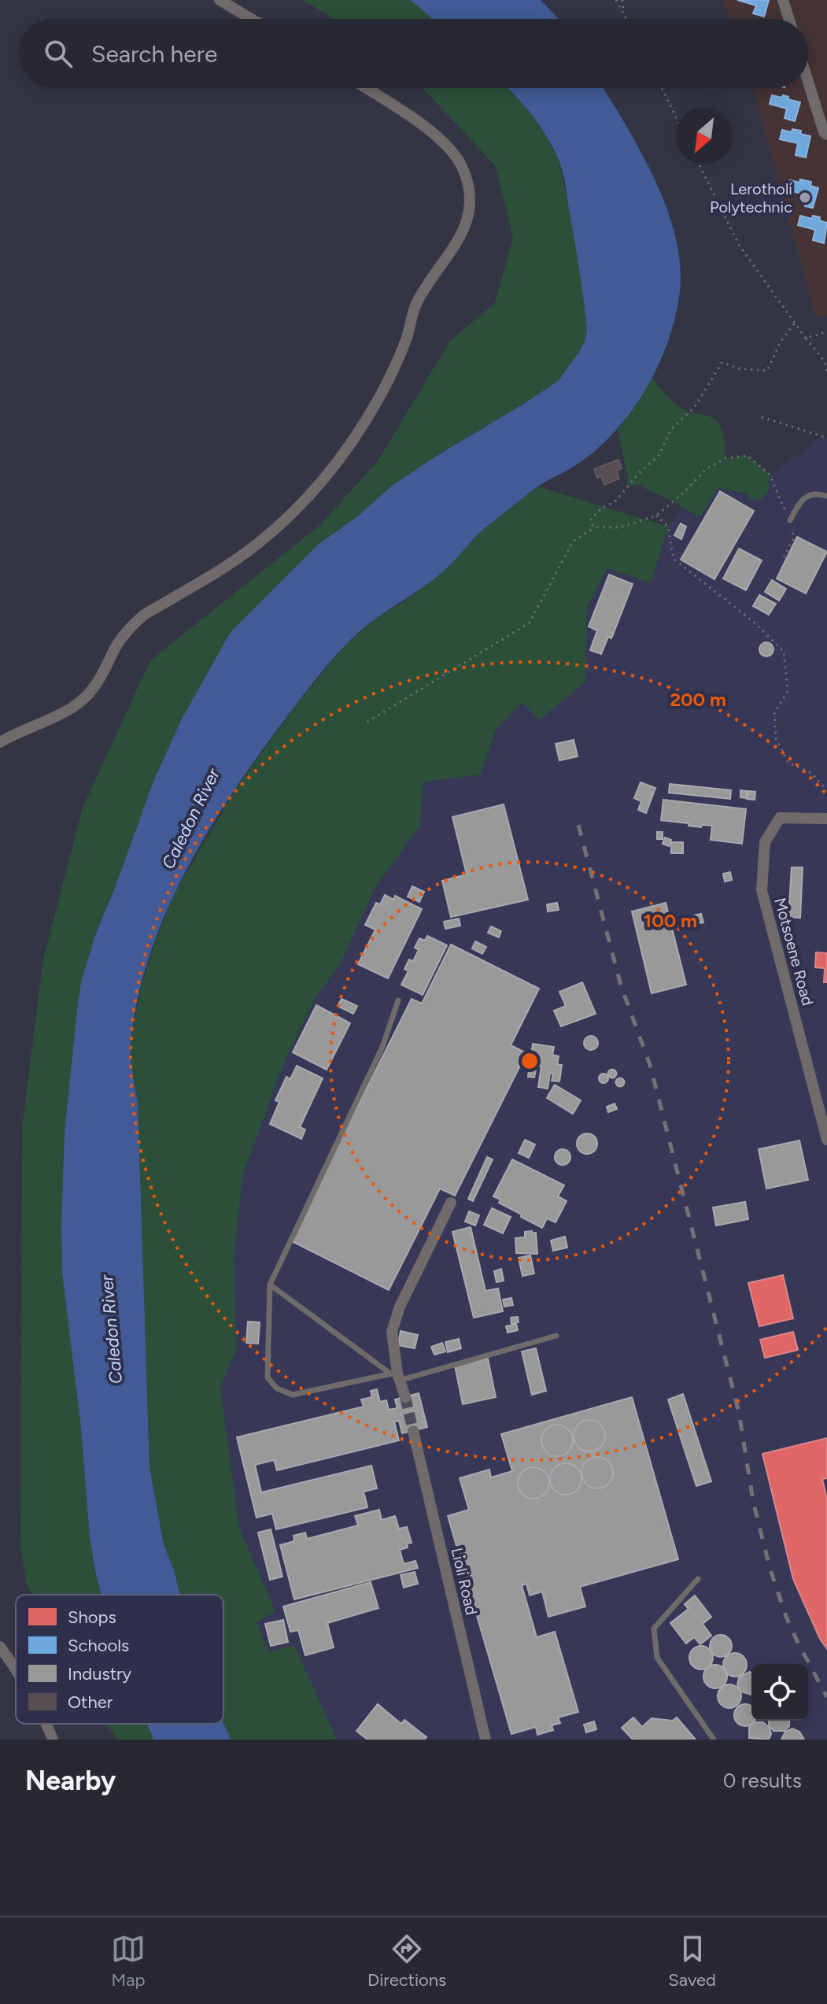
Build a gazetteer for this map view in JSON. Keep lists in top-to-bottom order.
{
  "streets": {
    "street": ["Motsoene Road", "Lioli Road"]
  },
  "water": ["Caledon River"],
  "places": ["Lerotholi Polytechnic"],
  "legend": [
    "Shops",
    "Schools",
    "Industry",
    "Other"
  ],
  "north": "bottom left",
  "page": {
    "search": "Search here",
    "heading": ["Nearby", "0 results"],
    "nav": ["Map", "Directions", "Saved"]
  },
  "rings": ["200 m", "100 m"]
}
